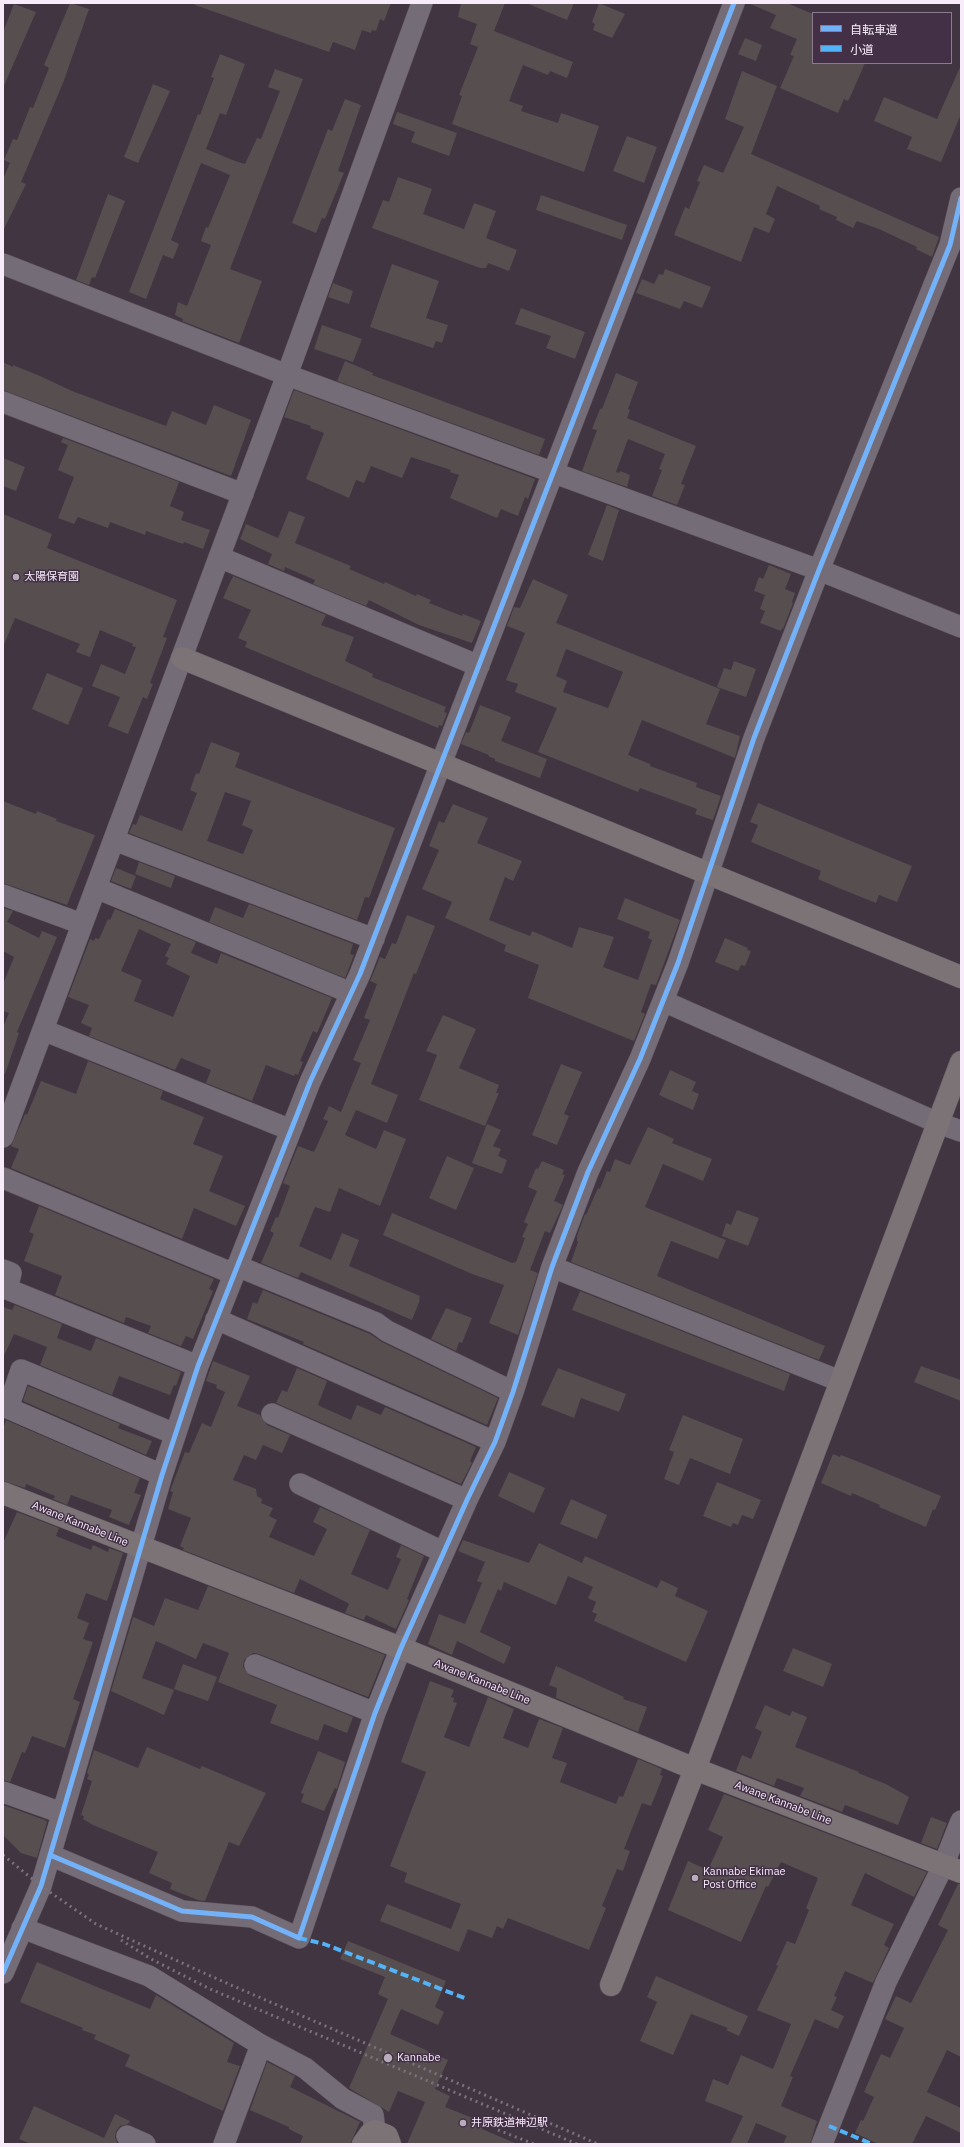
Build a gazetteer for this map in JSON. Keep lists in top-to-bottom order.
{
  "streets": {
    "street": ["Awane Kannabe Line"]
  },
  "places": [
    "太陽保育園",
    "Kannabe Ekimae Post Office",
    "Kannabe",
    "井原鉄道神辺駅"
  ],
  "legend": ["自転車道", "小道"]
}
